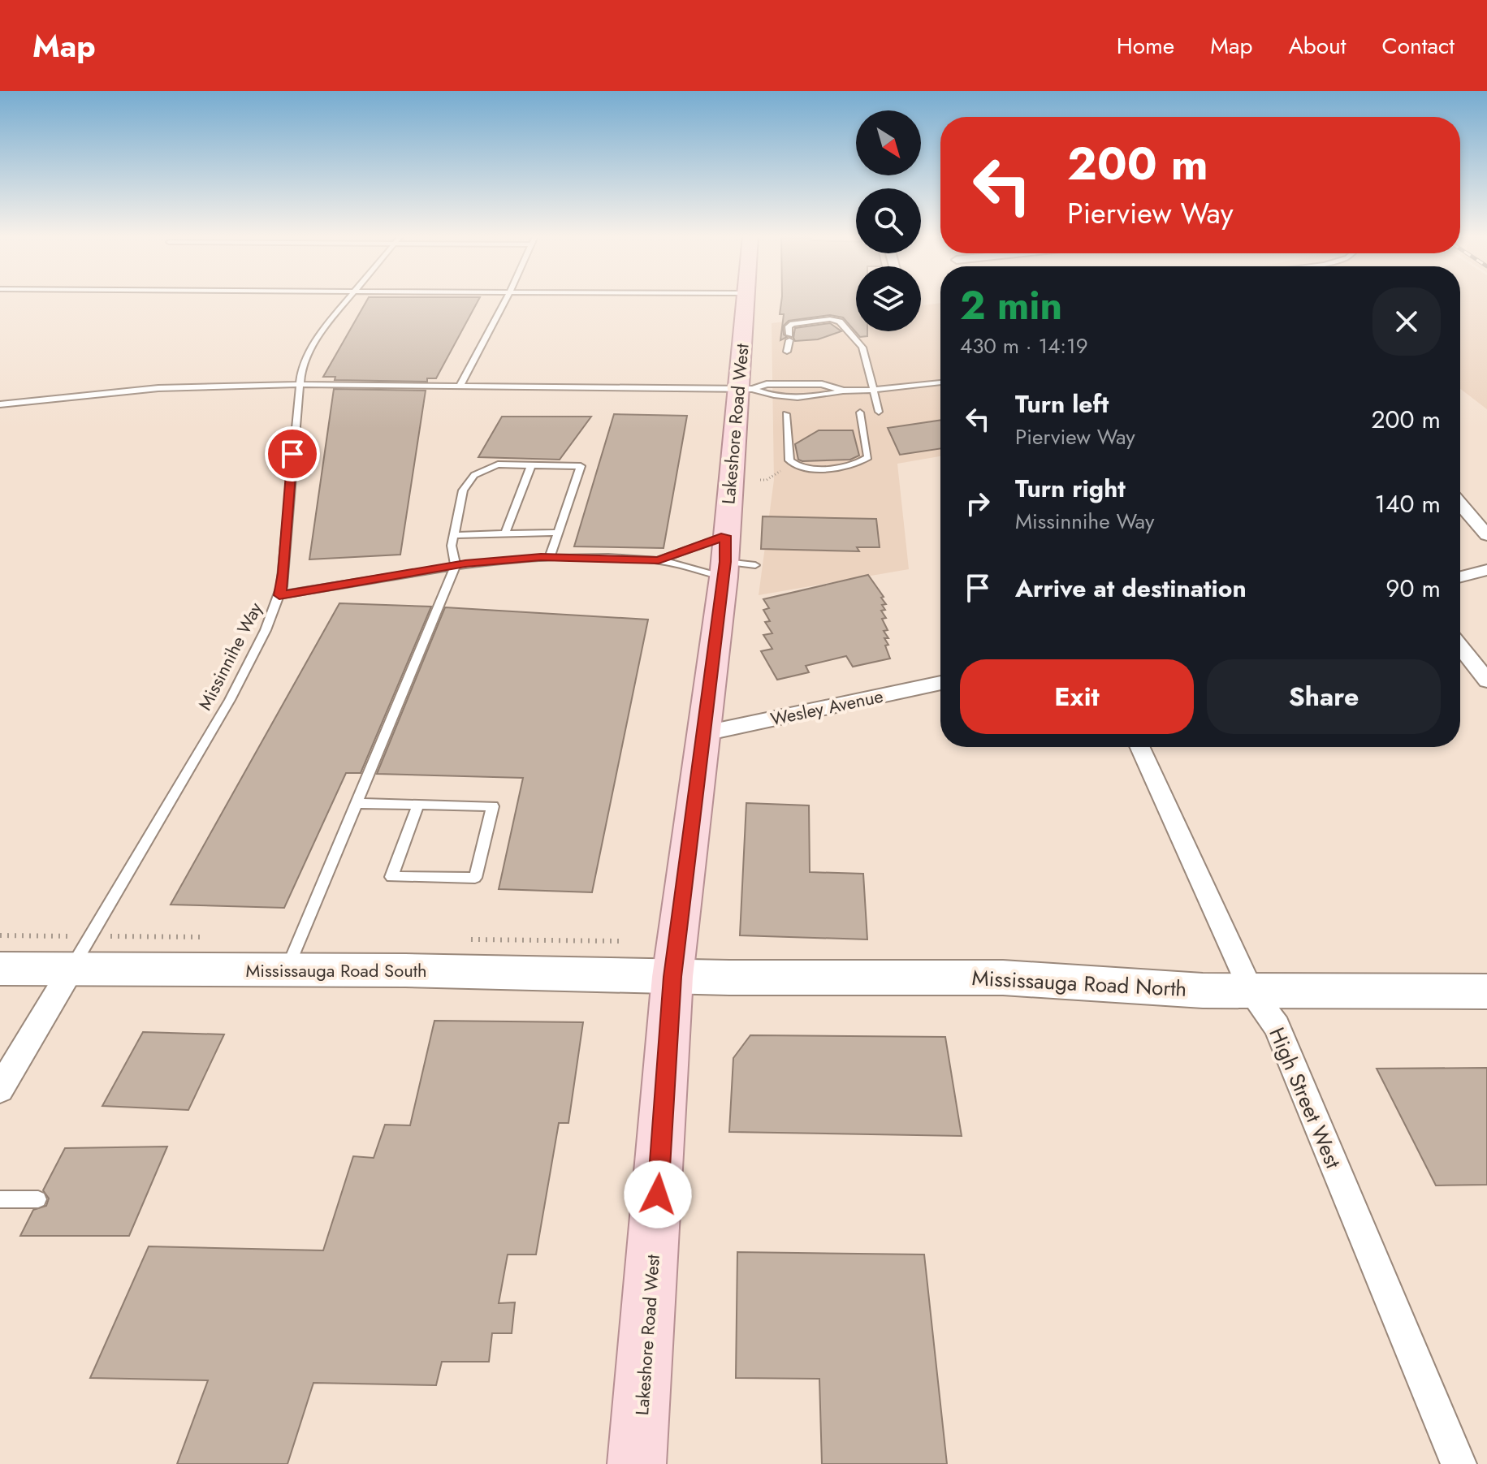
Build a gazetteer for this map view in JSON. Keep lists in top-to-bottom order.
{
  "streets": {
    "main road": ["Lakeshore Road West", "Mississauga Road South", "Mississauga Road North"],
    "street": ["Wesley Avenue", "High Street West"],
    "lane": ["Missinnihe Way"]
  },
  "crossings": [
    ["Lakeshore Road West", "Wesley Avenue"],
    ["Lakeshore Road West", "Mississauga Road South"],
    ["Lakeshore Road West", "Mississauga Road North"],
    ["Missinnihe Way", "Mississauga Road South"],
    ["Mississauga Road South", "Mississauga Road North"],
    ["Mississauga Road North", "High Street West"]
  ],
  "north": "bottom right",
  "page": {
    "header": "Map",
    "nav": [
      "Home",
      "Map",
      "About",
      "Contact"
    ],
    "turn": ["200 m", "Pierview Way"],
    "heading": ["2 min", "430 m · 14:19"],
    "list": [
      {
        "name": "Turn left",
        "note": "Pierview Way",
        "value": "200 m"
      },
      {
        "name": "Turn right",
        "note": "Missinnihe Way",
        "value": "140 m"
      },
      {
        "name": "Arrive at destination",
        "value": "90 m"
      }
    ],
    "buttons": ["Exit", "Share"]
  }
}
